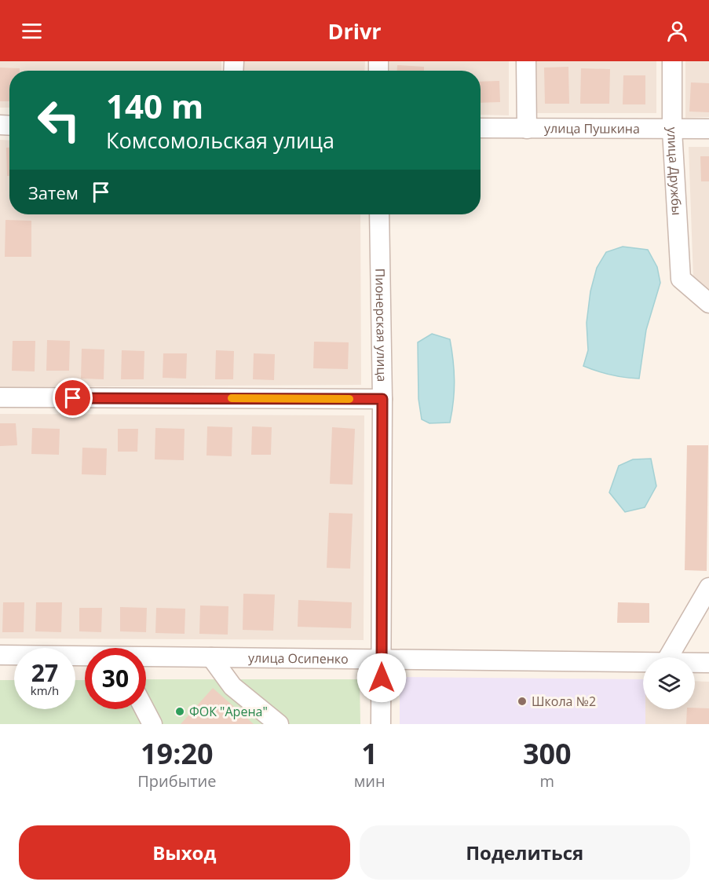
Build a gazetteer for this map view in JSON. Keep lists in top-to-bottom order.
{
  "streets": {
    "street": [
      "улица Пушкина",
      "улица Дружбы",
      "Пионерская улица",
      "улица Осипенко"
    ]
  },
  "crossings": [
    ["улица Пушкина", "улица Дружбы"],
    ["Пионерская улица", "улица Осипенко"]
  ],
  "places": ["Школа №2", "ФОК \"Арена\""],
  "page": {
    "header": "Drivr",
    "turn": ["140 m", "Комсомольская улица"],
    "then": "Затем",
    "speed": "27 km/h",
    "limit": "30",
    "eta": [
      "19:20",
      "Прибытие",
      "1",
      "мин",
      "300",
      "m"
    ],
    "buttons": ["Выход", "Поделиться"]
  }
}
